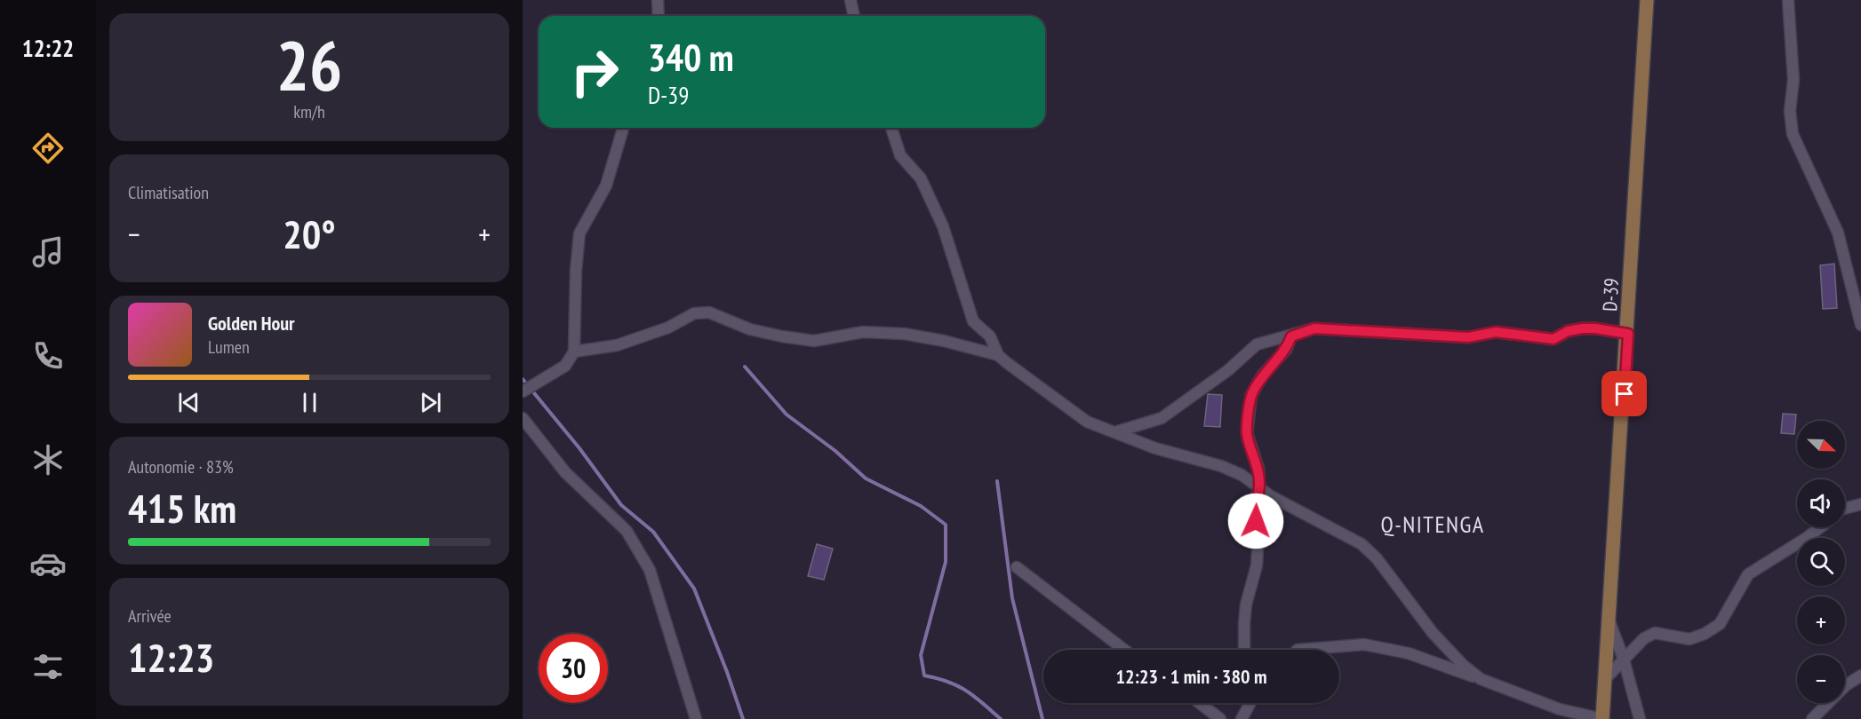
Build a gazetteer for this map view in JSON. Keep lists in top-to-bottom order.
{
  "streets": {
    "main road": ["D-39"]
  },
  "districts": ["Q-NITENGA"],
  "north": "bottom right",
  "page": {
    "tabs": "12:22",
    "tile": [
      ["26", "km/h"],
      "Climatisation",
      ["Autonomie · 83%", "415 km"],
      ["Arrivée", "12:23"]
    ],
    "turn": ["340 m", "D-39"],
    "heat": ["−", "20°", "+"],
    "song": ["Golden Hour", "Lumen"],
    "map_buttons": ["+", "−"],
    "limit": "30",
    "trip": "12:23 · 1 min · 380 m"
  }
}
